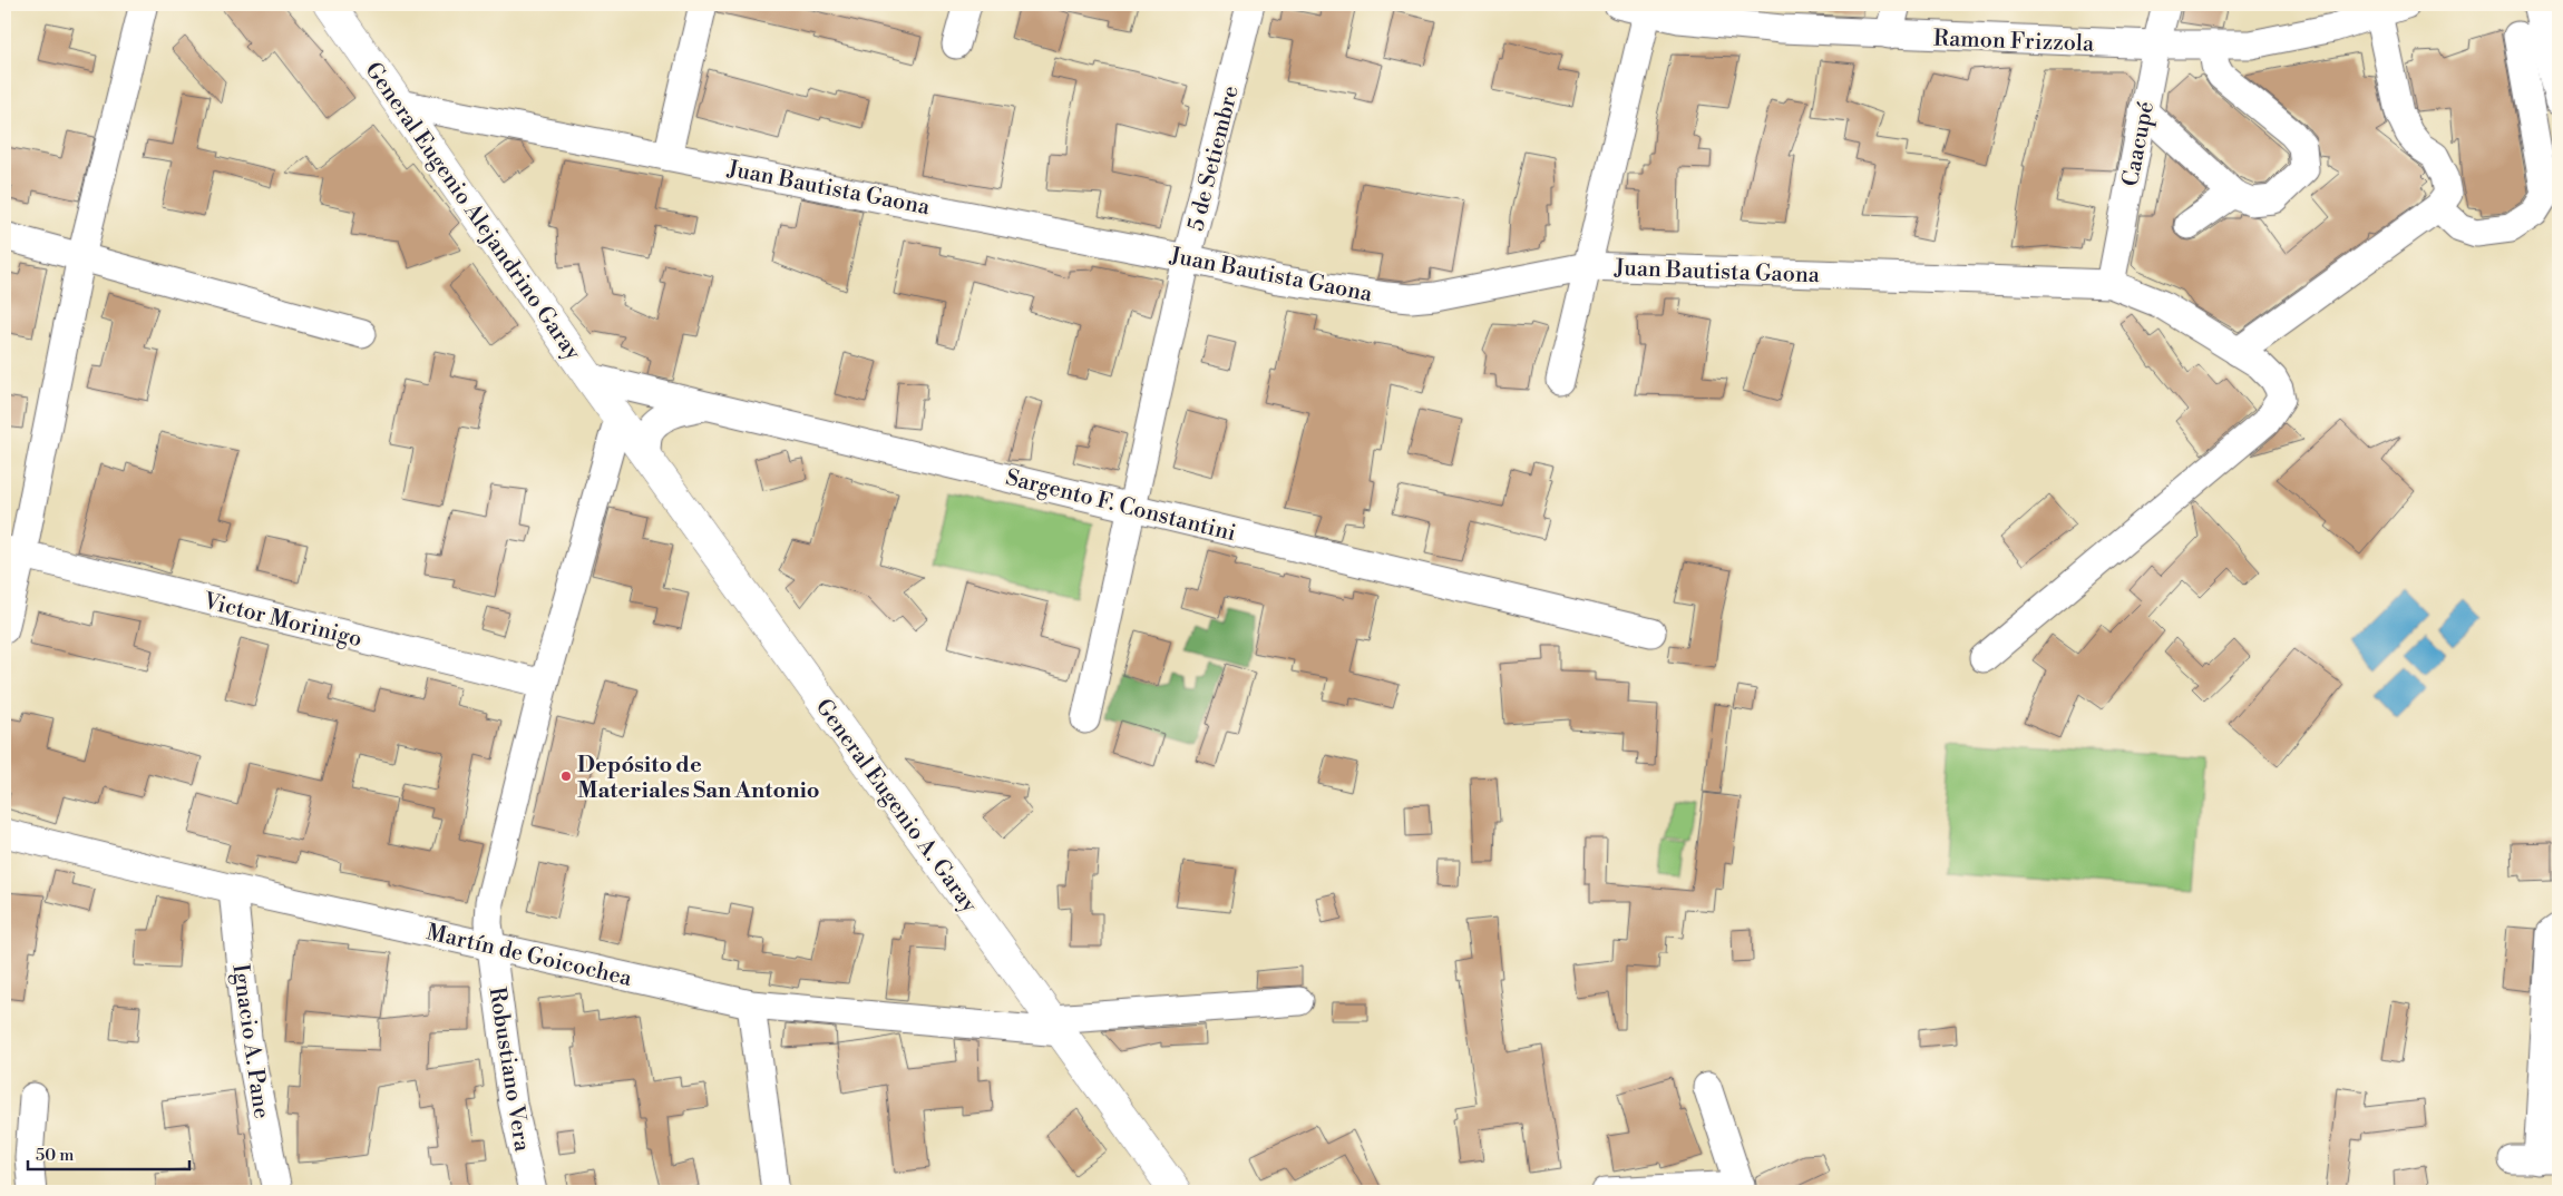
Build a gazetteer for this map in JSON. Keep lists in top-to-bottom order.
{
  "streets": {
    "main road": ["General Eugenio Alejandrino Garay", "General Eugenio A. Garay"],
    "street": [
      "Ramon Frizzola",
      "Caacupé",
      "5 de Setiembre",
      "Juan Bautista Gaona",
      "Sargento F. Constantini",
      "Victor Morinigo",
      "Martín de Goicochea",
      "Ignacio A. Pane",
      "Robustiano Vera"
    ]
  },
  "crossings": [
    ["Ramon Frizzola", "Caacupé"],
    ["Caacupé", "Juan Bautista Gaona"],
    ["5 de Setiembre", "Juan Bautista Gaona"],
    ["5 de Setiembre", "Sargento F. Constantini"],
    ["Juan Bautista Gaona", "General Eugenio Alejandrino Garay"],
    ["General Eugenio Alejandrino Garay", "Sargento F. Constantini"],
    ["General Eugenio Alejandrino Garay", "General Eugenio A. Garay"],
    ["General Eugenio Alejandrino Garay", "Robustiano Vera"],
    ["Victor Morinigo", "Robustiano Vera"],
    ["General Eugenio A. Garay", "Martín de Goicochea"],
    ["General Eugenio A. Garay", "Robustiano Vera"],
    ["Martín de Goicochea", "Ignacio A. Pane"],
    ["Martín de Goicochea", "Robustiano Vera"]
  ],
  "places": ["Depósito de Materiales San Antonio"],
  "scale_bar": "50 m"
}
